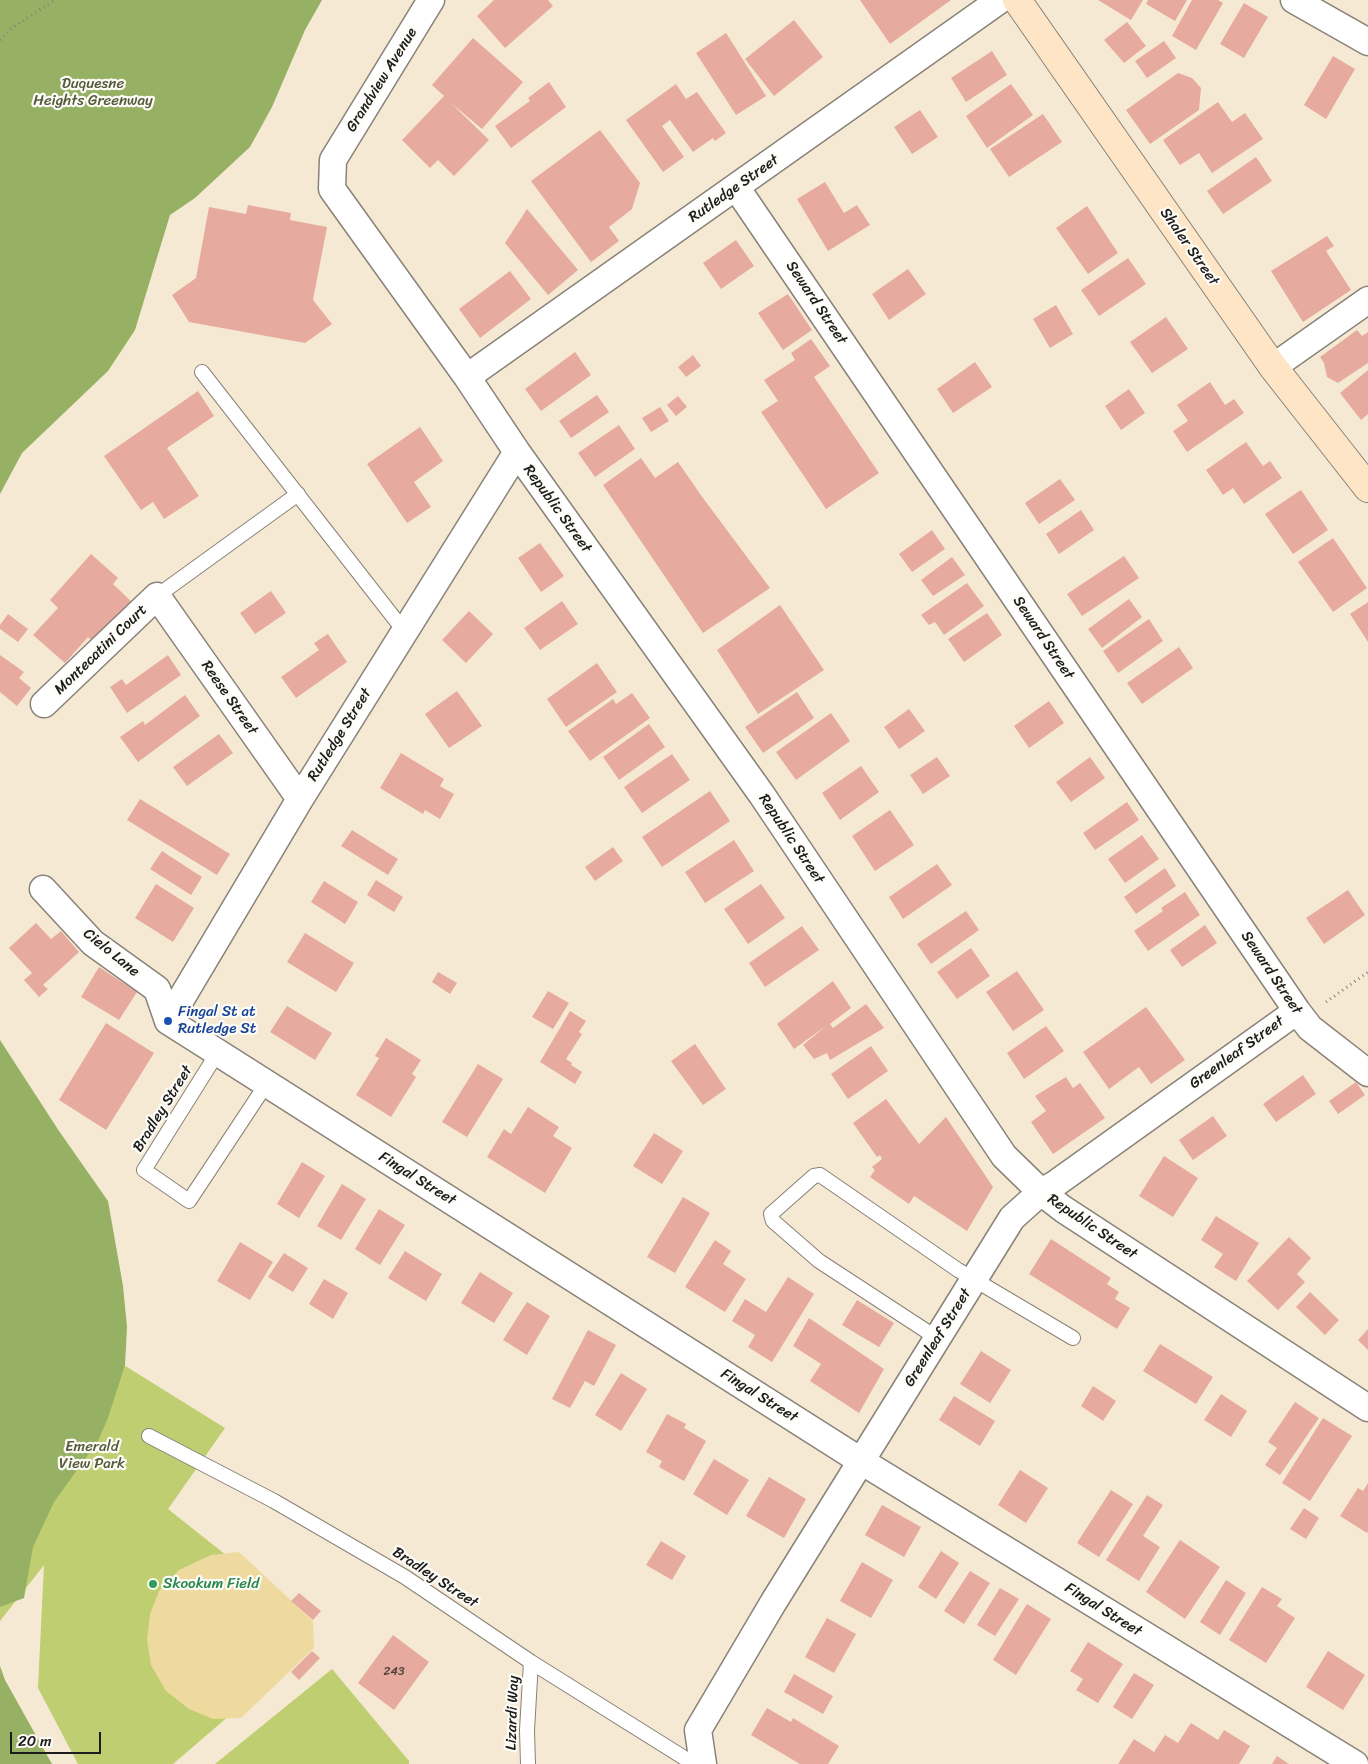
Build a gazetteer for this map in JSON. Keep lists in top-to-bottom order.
{
  "streets": {
    "street": [
      "Grandview Avenue",
      "Rutledge Street",
      "Shaler Street",
      "Seward Street",
      "Republic Street",
      "Montecatini Court",
      "Reese Street",
      "Cielo Lane",
      "Greenleaf Street",
      "Fingal Street"
    ],
    "lane": ["Bradley Street", "Lizardi Way"]
  },
  "crossings": [
    ["Grandview Avenue", "Republic Street"],
    ["Rutledge Street", "Seward Street"],
    ["Rutledge Street", "Republic Street"],
    ["Rutledge Street", "Reese Street"],
    ["Rutledge Street", "Cielo Lane"],
    ["Rutledge Street", "Fingal Street"],
    ["Seward Street", "Greenleaf Street"],
    ["Republic Street", "Greenleaf Street"],
    ["Montecatini Court", "Reese Street"],
    ["Cielo Lane", "Fingal Street"],
    ["Greenleaf Street", "Fingal Street"],
    ["Bradley Street", "Fingal Street"],
    ["Bradley Street", "Lizardi Way"]
  ],
  "parks": ["Duquesne Heights Greenway", "Emerald View Park"],
  "places": ["Fingal St at Rutledge St", "Skookum Field"],
  "house_numbers": ["243"],
  "scale_bar": "20 m"
}
